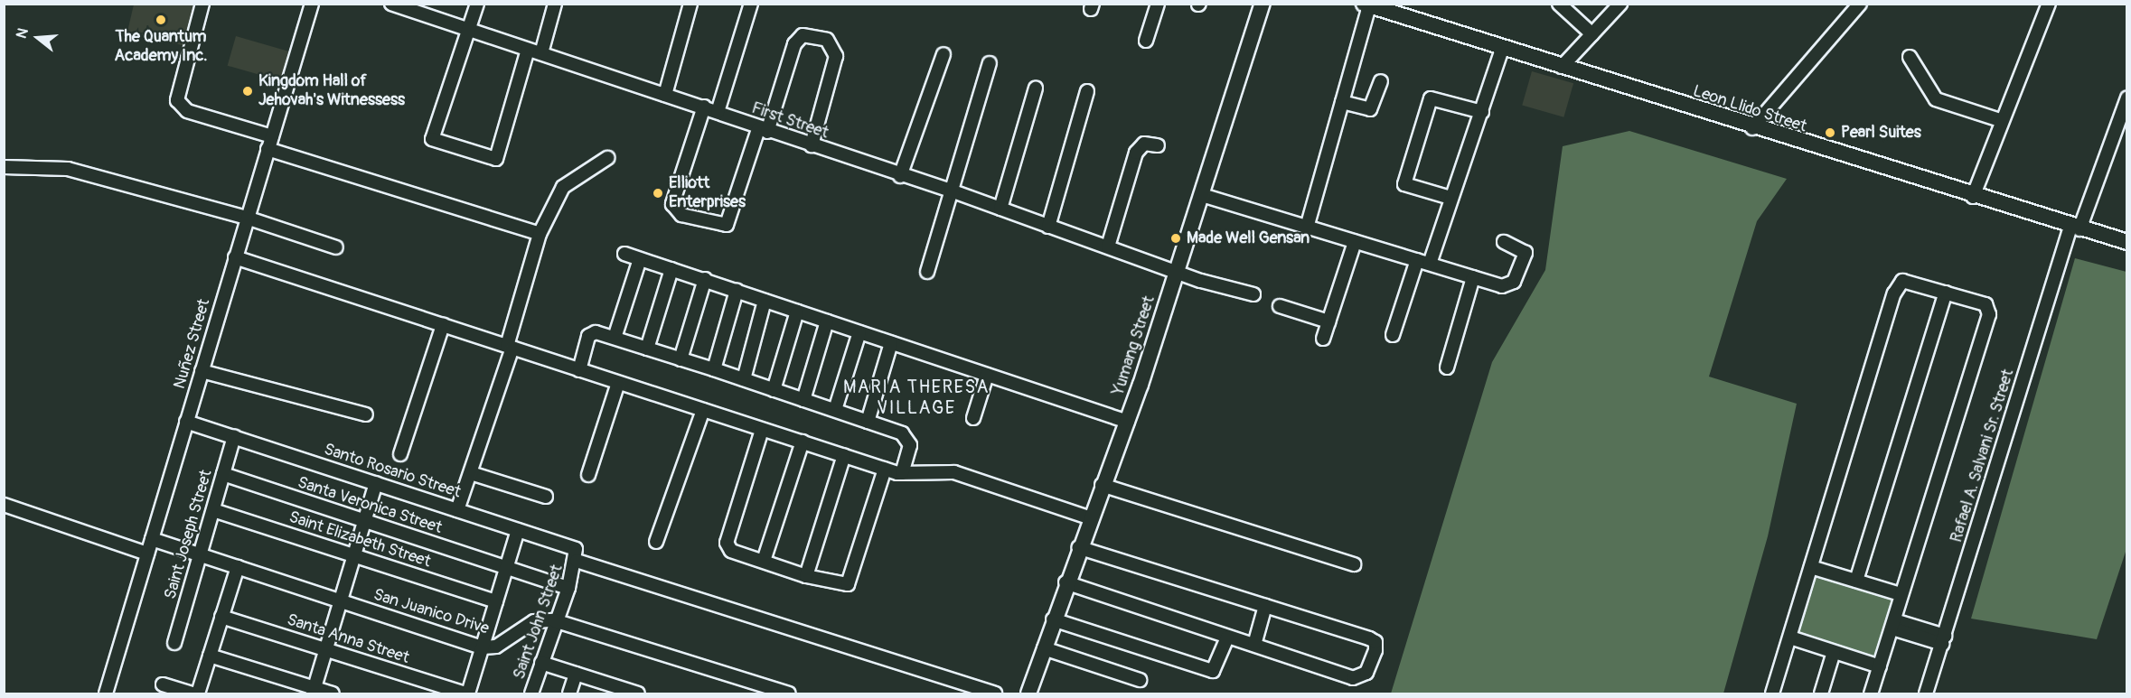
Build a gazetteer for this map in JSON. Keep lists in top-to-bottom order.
{
  "streets": {
    "main road": ["Leon Llido Street", "Yumang Street"],
    "street": [
      "First Street",
      "Nuñez Street",
      "Rafael A. Salvani Sr. Street",
      "Santo Rosario Street",
      "Santa Veronica Street",
      "Saint Joseph Street",
      "Saint Elizabeth Street",
      "San Juanico Drive",
      "Saint John Street",
      "Santa Anna Street"
    ]
  },
  "crossings": [
    ["Leon Llido Street", "Rafael A. Salvani Sr. Street"],
    ["First Street", "Yumang Street"],
    ["Nuñez Street", "Santo Rosario Street"],
    ["Nuñez Street", "San Juanico Drive"],
    ["Santo Rosario Street", "Saint Joseph Street"],
    ["Santo Rosario Street", "Saint John Street"],
    ["Santa Veronica Street", "Saint Joseph Street"],
    ["Santa Veronica Street", "Saint John Street"],
    ["Saint Joseph Street", "Saint Elizabeth Street"],
    ["Saint Joseph Street", "San Juanico Drive"],
    ["San Juanico Drive", "Saint John Street"]
  ],
  "districts": ["MARIA THERESA VILLAGE"],
  "places": [
    "The Quantum Academy Inc.",
    "Kingdom Hall of Jehovah's Witnessess",
    "Pearl Suites",
    "Elliott Enterprises",
    "Made Well Gensan"
  ],
  "north": "left"
}
